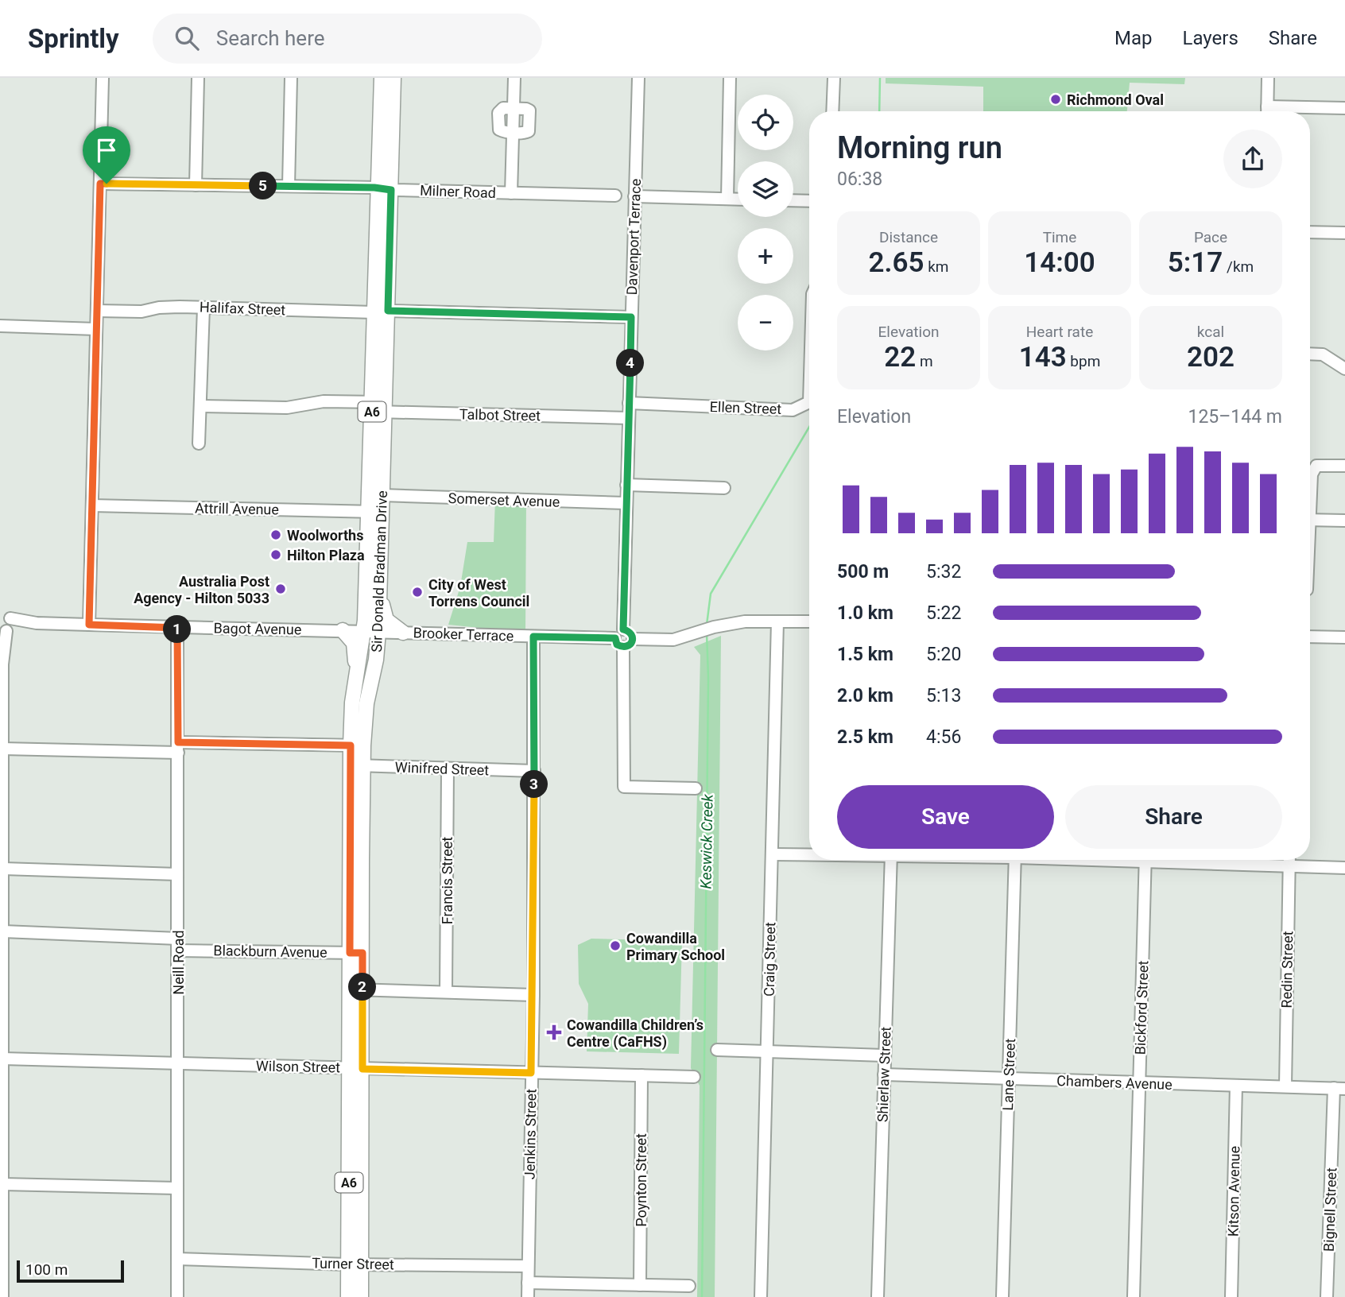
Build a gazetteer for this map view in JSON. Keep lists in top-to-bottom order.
{
  "streets": {
    "main road": ["A6", "Sir Donald Bradman Drive"],
    "street": [
      "Milner Road",
      "Davenport Terrace",
      "Halifax Street",
      "Ellen Street",
      "Talbot Street",
      "Somerset Avenue",
      "Attrill Avenue",
      "Bagot Avenue",
      "Brooker Terrace",
      "Winifred Street",
      "Francis Street",
      "Blackburn Avenue",
      "Craig Street",
      "Neill Road",
      "Redin Street",
      "Bickford Street",
      "Wilson Street",
      "Shierlaw Street",
      "Lane Street",
      "Chambers Avenue",
      "Jenkins Street",
      "Poynton Street",
      "Kitson Avenue",
      "Bignell Street",
      "Turner Street"
    ]
  },
  "crossings": [
    ["Milner Road", "Sir Donald Bradman Drive"],
    ["Davenport Terrace", "Halifax Street"],
    ["Davenport Terrace", "Ellen Street"],
    ["Davenport Terrace", "Talbot Street"],
    ["Davenport Terrace", "Somerset Avenue"],
    ["Davenport Terrace", "Brooker Terrace"],
    ["Halifax Street", "Sir Donald Bradman Drive"],
    ["Talbot Street", "Sir Donald Bradman Drive"],
    ["Somerset Avenue", "Sir Donald Bradman Drive"],
    ["Attrill Avenue", "Sir Donald Bradman Drive"],
    ["Sir Donald Bradman Drive", "Bagot Avenue"],
    ["Sir Donald Bradman Drive", "Brooker Terrace"],
    ["Sir Donald Bradman Drive", "Winifred Street"],
    ["Sir Donald Bradman Drive", "Blackburn Avenue"],
    ["Sir Donald Bradman Drive", "Wilson Street"],
    ["Sir Donald Bradman Drive", "Turner Street"],
    ["Bagot Avenue", "Brooker Terrace"],
    ["Bagot Avenue", "Neill Road"],
    ["Brooker Terrace", "Jenkins Street"],
    ["Winifred Street", "Francis Street"],
    ["Winifred Street", "Jenkins Street"],
    ["Blackburn Avenue", "Neill Road"],
    ["Neill Road", "Wilson Street"],
    ["Neill Road", "Turner Street"],
    ["Redin Street", "Chambers Avenue"],
    ["Bickford Street", "Chambers Avenue"],
    ["Wilson Street", "Jenkins Street"],
    ["Wilson Street", "Poynton Street"],
    ["Shierlaw Street", "Chambers Avenue"],
    ["Lane Street", "Chambers Avenue"],
    ["Chambers Avenue", "Kitson Avenue"],
    ["Chambers Avenue", "Bignell Street"],
    ["Jenkins Street", "Turner Street"]
  ],
  "water": ["Keswick Creek"],
  "places": {
    "other": [
      "Richmond Oval",
      "Woolworths",
      "Hilton Plaza",
      "Australia Post Agency - Hilton 5033",
      "City of West Torrens Council",
      "Cowandilla Primary School"
    ],
    "health": ["Cowandilla Children’s Centre (CaFHS)"]
  },
  "scale_bar": "100 m",
  "page": {
    "header": "Sprintly",
    "search": "Search here",
    "nav": ["Map", "Layers", "Share"],
    "map_buttons": ["+", "−"],
    "heading": ["Morning run", "06:38"],
    "pins": [
      "5",
      "4",
      "1",
      "3",
      "2"
    ],
    "stats": [
      ["Distance", "2.65 km"],
      ["Time", "14:00"],
      ["Pace", "5:17 /km"],
      ["Elevation", "22 m"],
      ["Heart rate", "143 bpm"],
      ["kcal", "202"]
    ],
    "chart": ["Elevation", "125–144 m"],
    "list": [
      {
        "name": "500 m",
        "note": "5:32"
      },
      {
        "name": "1.0 km",
        "note": "5:22"
      },
      {
        "name": "1.5 km",
        "note": "5:20"
      },
      {
        "name": "2.0 km",
        "note": "5:13"
      },
      {
        "name": "2.5 km",
        "note": "4:56"
      }
    ],
    "buttons": ["Save", "Share"],
    "scale": "100 m"
  }
}
